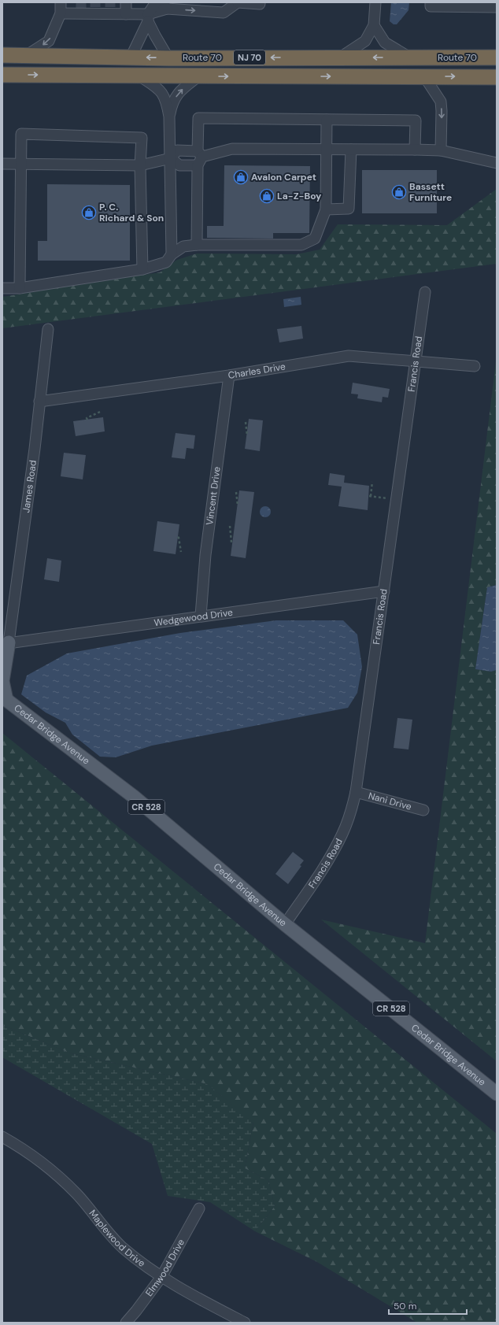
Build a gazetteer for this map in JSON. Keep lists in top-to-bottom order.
{
  "streets": {
    "highway": ["Route 70", "NJ 70"],
    "main road": ["Cedar Bridge Avenue", "CR 528"],
    "street": [
      "Francis Road",
      "Charles Drive",
      "James Road",
      "Vincent Drive",
      "Wedgewood Drive",
      "Nani Drive",
      "Maplewood Drive",
      "Elmwood Drive"
    ]
  },
  "crossings": [
    ["Francis Road", "Charles Drive"],
    ["Francis Road", "Wedgewood Drive"],
    ["Francis Road", "Cedar Bridge Avenue"],
    ["Francis Road", "Nani Drive"],
    ["Charles Drive", "James Road"],
    ["Charles Drive", "Vincent Drive"],
    ["James Road", "Wedgewood Drive"],
    ["Vincent Drive", "Wedgewood Drive"],
    ["Maplewood Drive", "Elmwood Drive"]
  ],
  "places": {
    "shop": [
      "Avalon Carpet",
      "Bassett Furniture",
      "La-Z-Boy",
      "P. C. Richard & Son"
    ]
  },
  "scale_bar": "50 m"
}
